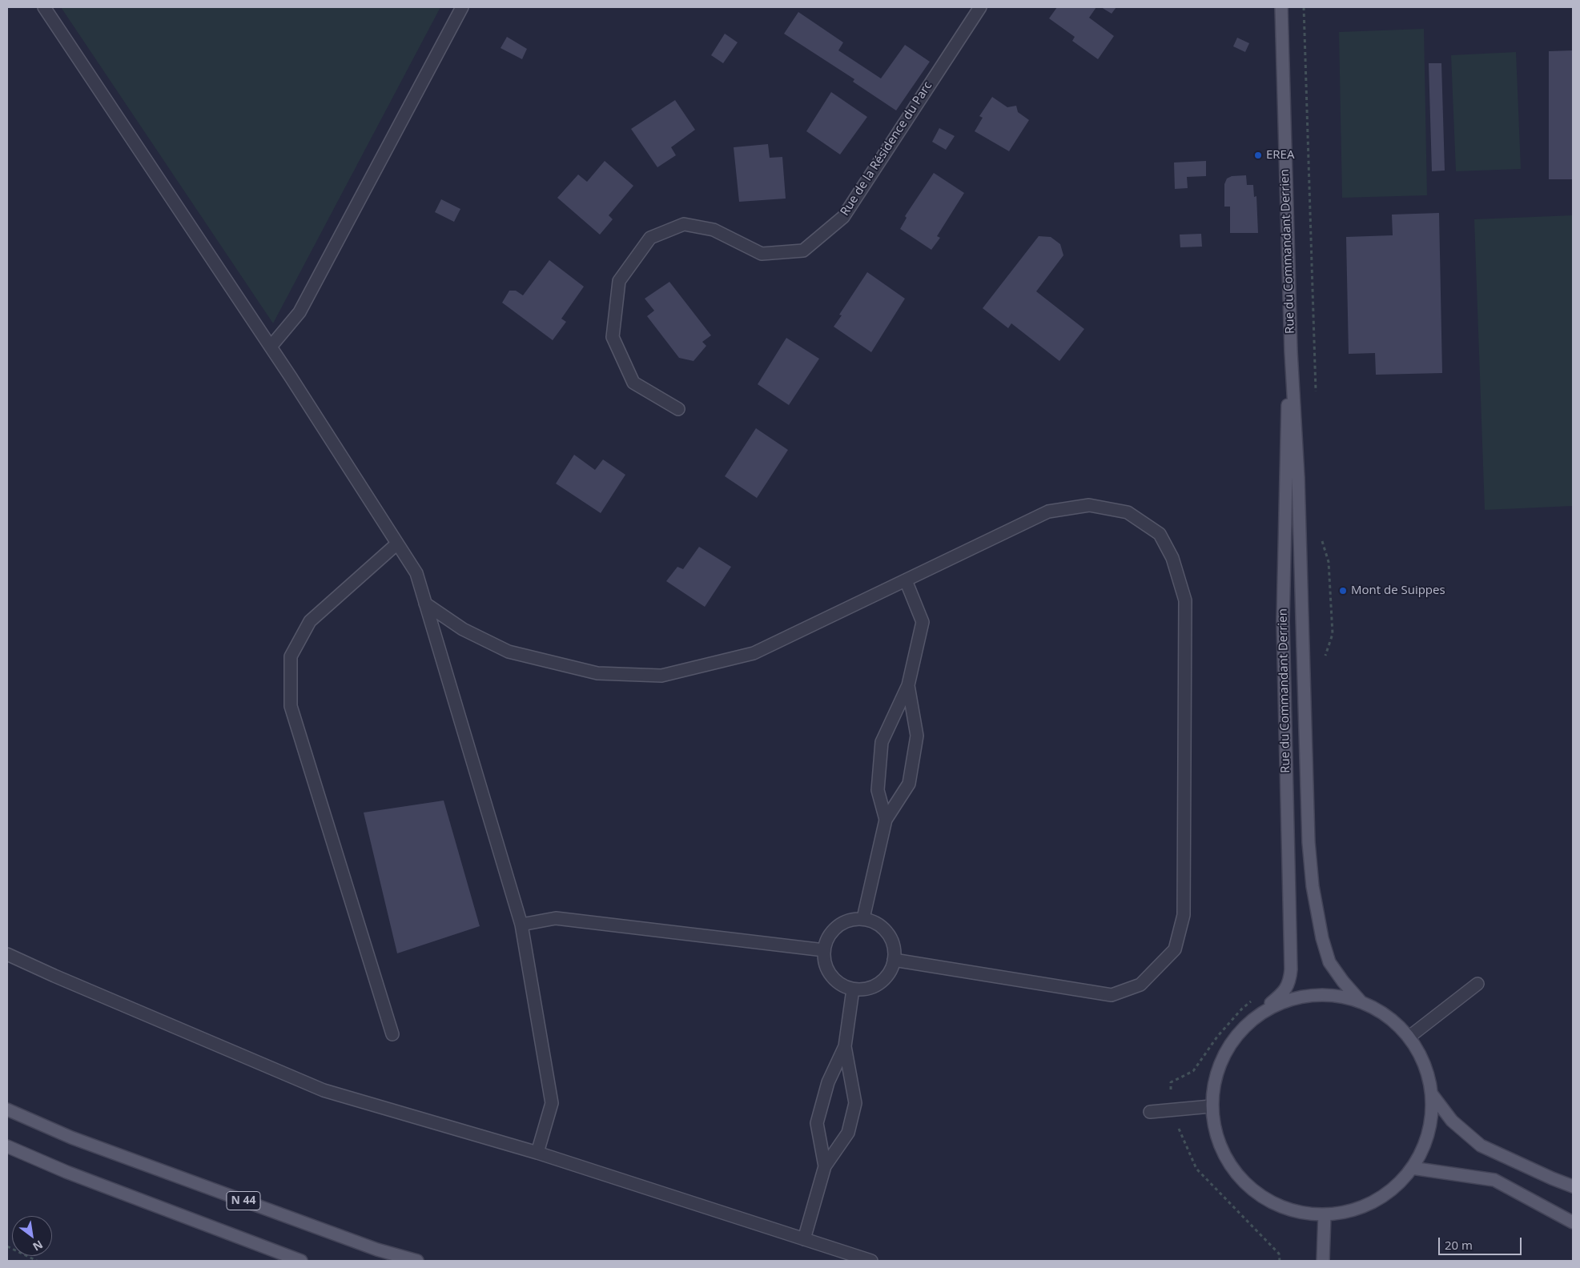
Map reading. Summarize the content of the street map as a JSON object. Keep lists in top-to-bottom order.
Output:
{
  "streets": {
    "main road": ["Rue du Commandant Derrien", "N 44"],
    "street": ["Rue de la Résidence du Parc"]
  },
  "places": ["EREA", "Mont de Suippes"],
  "scale_bar": "20 m",
  "north": "bottom right"
}
